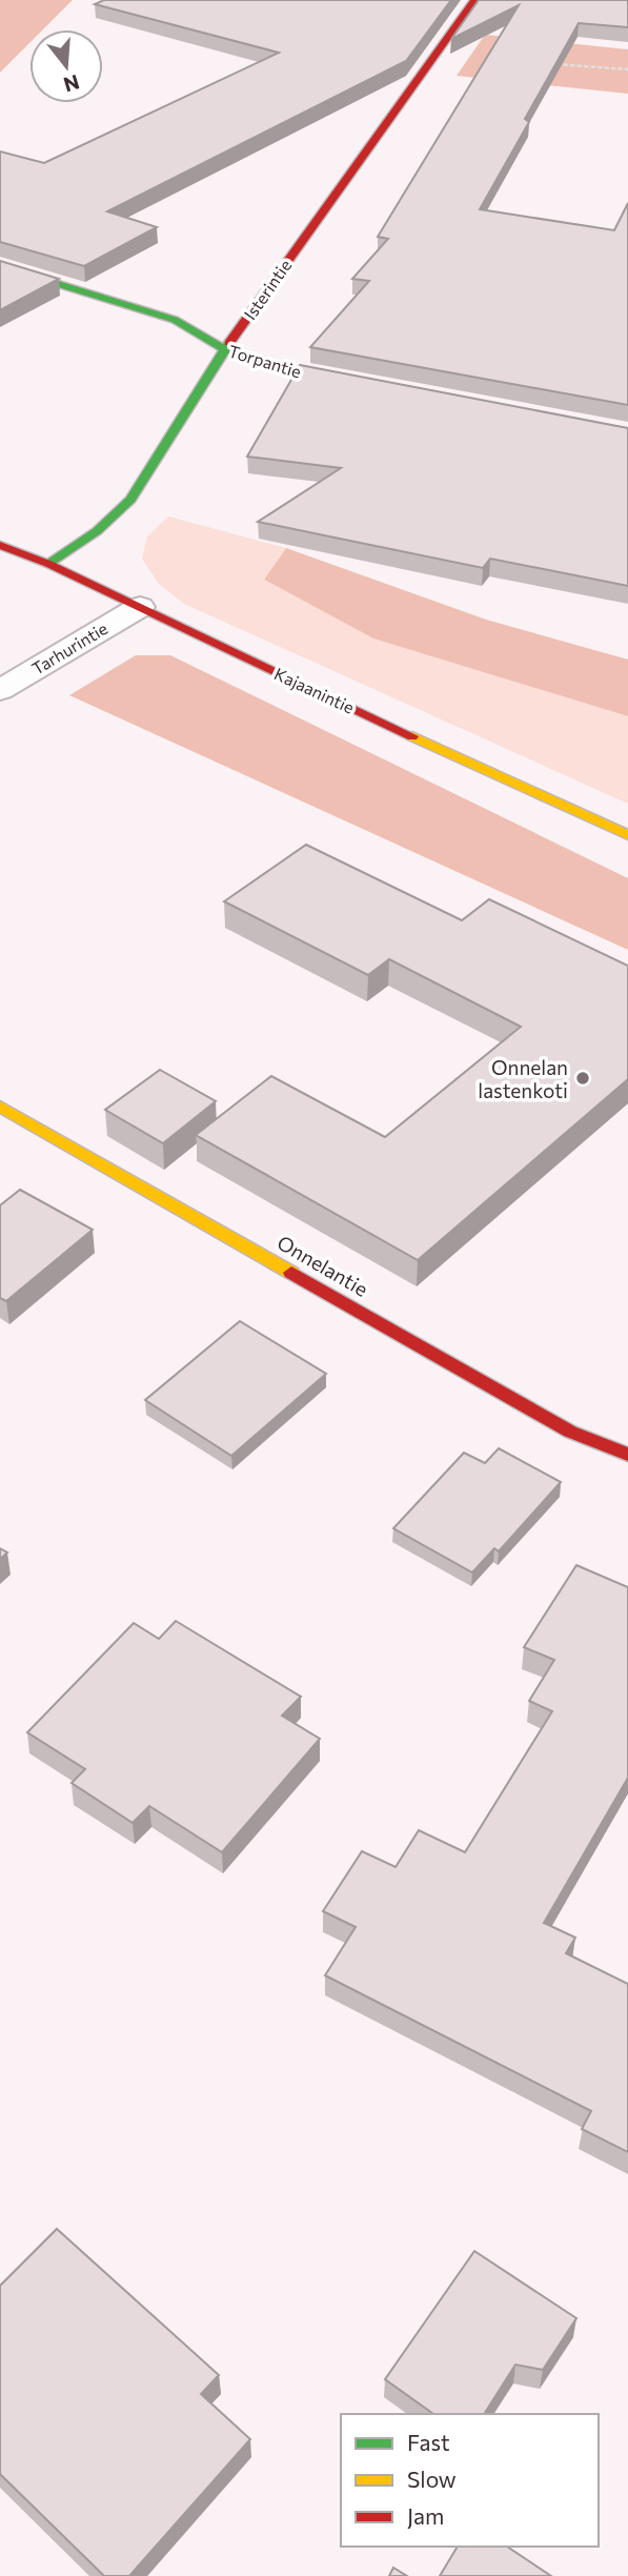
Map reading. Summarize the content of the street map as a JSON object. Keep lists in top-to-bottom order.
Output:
{
  "streets": {
    "street": [
      "Isterintie",
      "Torpantie",
      "Tarhurintie",
      "Kajaanintie",
      "Onnelantie"
    ]
  },
  "crossings": [
    ["Isterintie", "Torpantie"],
    ["Isterintie", "Kajaanintie"],
    ["Tarhurintie", "Kajaanintie"]
  ],
  "places": ["Onnelan lastenkoti"],
  "legend": ["Fast", "Slow", "Jam"],
  "north": "bottom"
}
